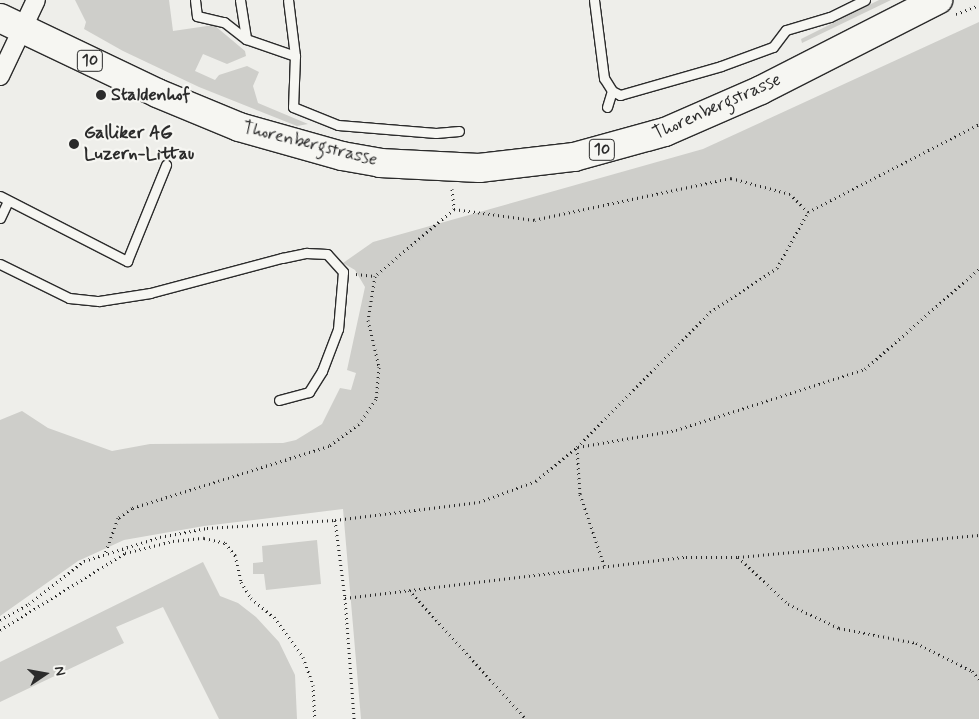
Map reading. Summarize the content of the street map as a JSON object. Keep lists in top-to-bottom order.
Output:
{
  "streets": {
    "main road": ["10", "Thorenbergstrasse"]
  },
  "places": ["Staldenhof", "Galliker AG Luzern-Littau"],
  "north": "right"
}
